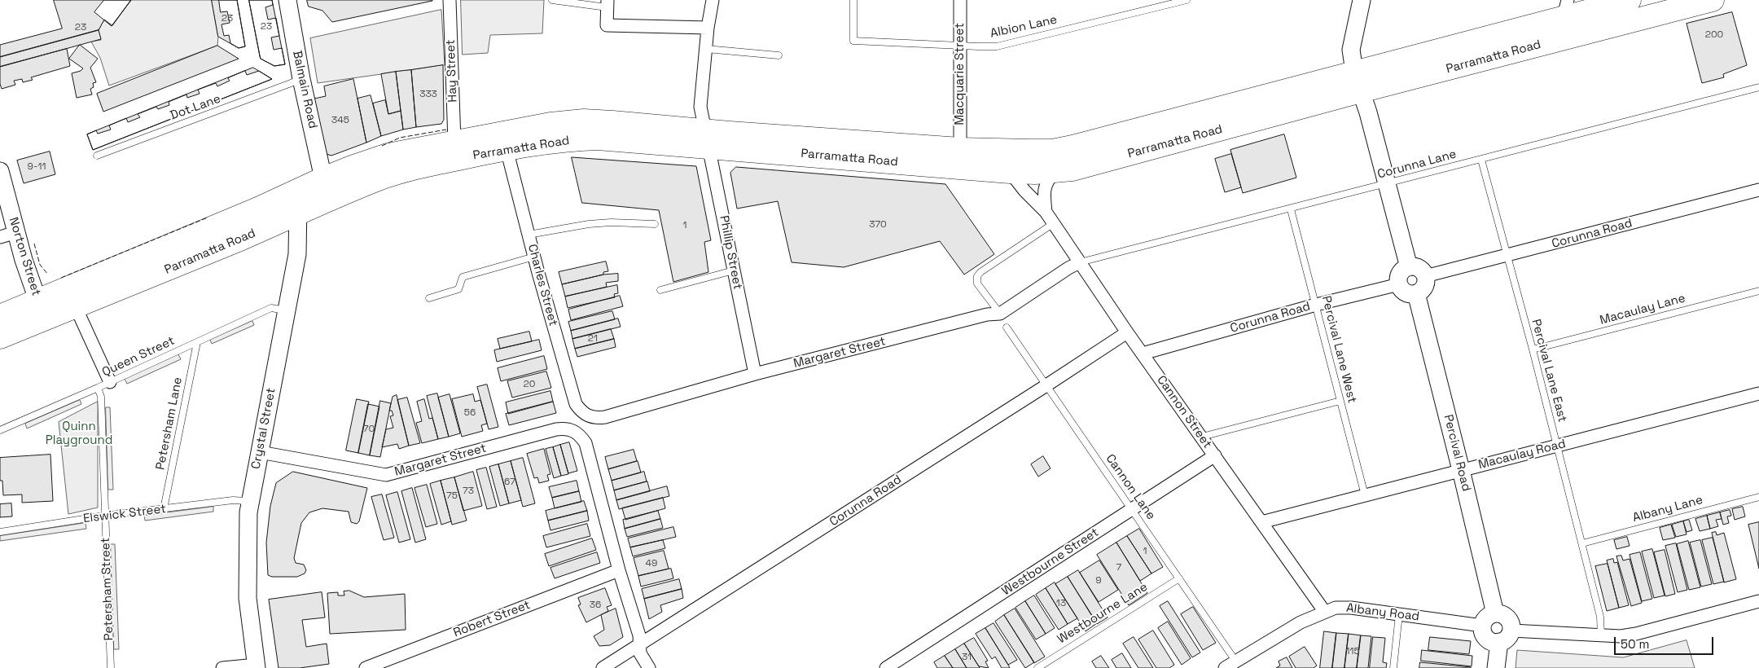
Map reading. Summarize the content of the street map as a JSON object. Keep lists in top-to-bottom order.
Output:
{
  "streets": {
    "highway": ["Parramatta Road"],
    "main road": [
      "Balmain Road",
      "Norton Street",
      "Crystal Street",
      "Percival Road"
    ],
    "street": [
      "Hay Street",
      "Macquarie Street",
      "Corunna Road",
      "Phillip Street",
      "Charles Street",
      "Margaret Street",
      "Cannon Street",
      "Macaulay Road",
      "Westbourne Street",
      "Albany Road",
      "Robert Street"
    ],
    "lane": [
      "Albion Lane",
      "Dot Lane",
      "Corunna Lane",
      "Macaulay Lane",
      "Percival Lane West",
      "Queen Street",
      "Percival Lane East",
      "Petersham Lane",
      "Cannon Lane",
      "Albany Lane",
      "Elswick Street",
      "Petersham Street",
      "Westbourne Lane"
    ]
  },
  "crossings": [
    ["Albion Lane", "Macquarie Street"],
    ["Parramatta Road", "Hay Street"],
    ["Parramatta Road", "Macquarie Street"],
    ["Parramatta Road", "Balmain Road"],
    ["Parramatta Road", "Phillip Street"],
    ["Parramatta Road", "Norton Street"],
    ["Parramatta Road", "Charles Street"],
    ["Parramatta Road", "Cannon Street"],
    ["Parramatta Road", "Crystal Street"],
    ["Balmain Road", "Dot Lane"],
    ["Corunna Lane", "Percival Lane West"],
    ["Corunna Lane", "Margaret Street"],
    ["Corunna Lane", "Percival Lane East"],
    ["Corunna Lane", "Cannon Street"],
    ["Corunna Road", "Percival Lane West"],
    ["Corunna Road", "Percival Lane East"],
    ["Corunna Road", "Cannon Street"],
    ["Corunna Road", "Percival Road"],
    ["Corunna Road", "Cannon Lane"],
    ["Phillip Street", "Margaret Street"],
    ["Charles Street", "Margaret Street"],
    ["Macaulay Lane", "Percival Lane East"],
    ["Percival Lane West", "Macaulay Road"],
    ["Margaret Street", "Cannon Street"],
    ["Margaret Street", "Crystal Street"],
    ["Margaret Street", "Robert Street"],
    ["Queen Street", "Petersham Lane"],
    ["Queen Street", "Crystal Street"],
    ["Queen Street", "Petersham Street"],
    ["Percival Lane East", "Macaulay Road"],
    ["Percival Lane East", "Albany Lane"],
    ["Cannon Street", "Macaulay Road"],
    ["Cannon Street", "Westbourne Street"],
    ["Cannon Street", "Albany Road"],
    ["Petersham Lane", "Elswick Street"],
    ["Crystal Street", "Elswick Street"],
    ["Percival Road", "Macaulay Road"],
    ["Percival Road", "Albany Road"],
    ["Cannon Lane", "Westbourne Street"],
    ["Cannon Lane", "Albany Road"],
    ["Cannon Lane", "Westbourne Lane"],
    ["Elswick Street", "Petersham Street"]
  ],
  "parks": ["Quinn Playground"],
  "house_numbers": [
    "23",
    "23",
    "23",
    "200",
    "333",
    "345",
    "9-11",
    "370",
    "1",
    "21",
    "20",
    "56",
    "70",
    "67",
    "73",
    "75",
    "1",
    "49",
    "7",
    "9",
    "13",
    "36",
    "115",
    "31"
  ],
  "scale_bar": "50 m"
}
